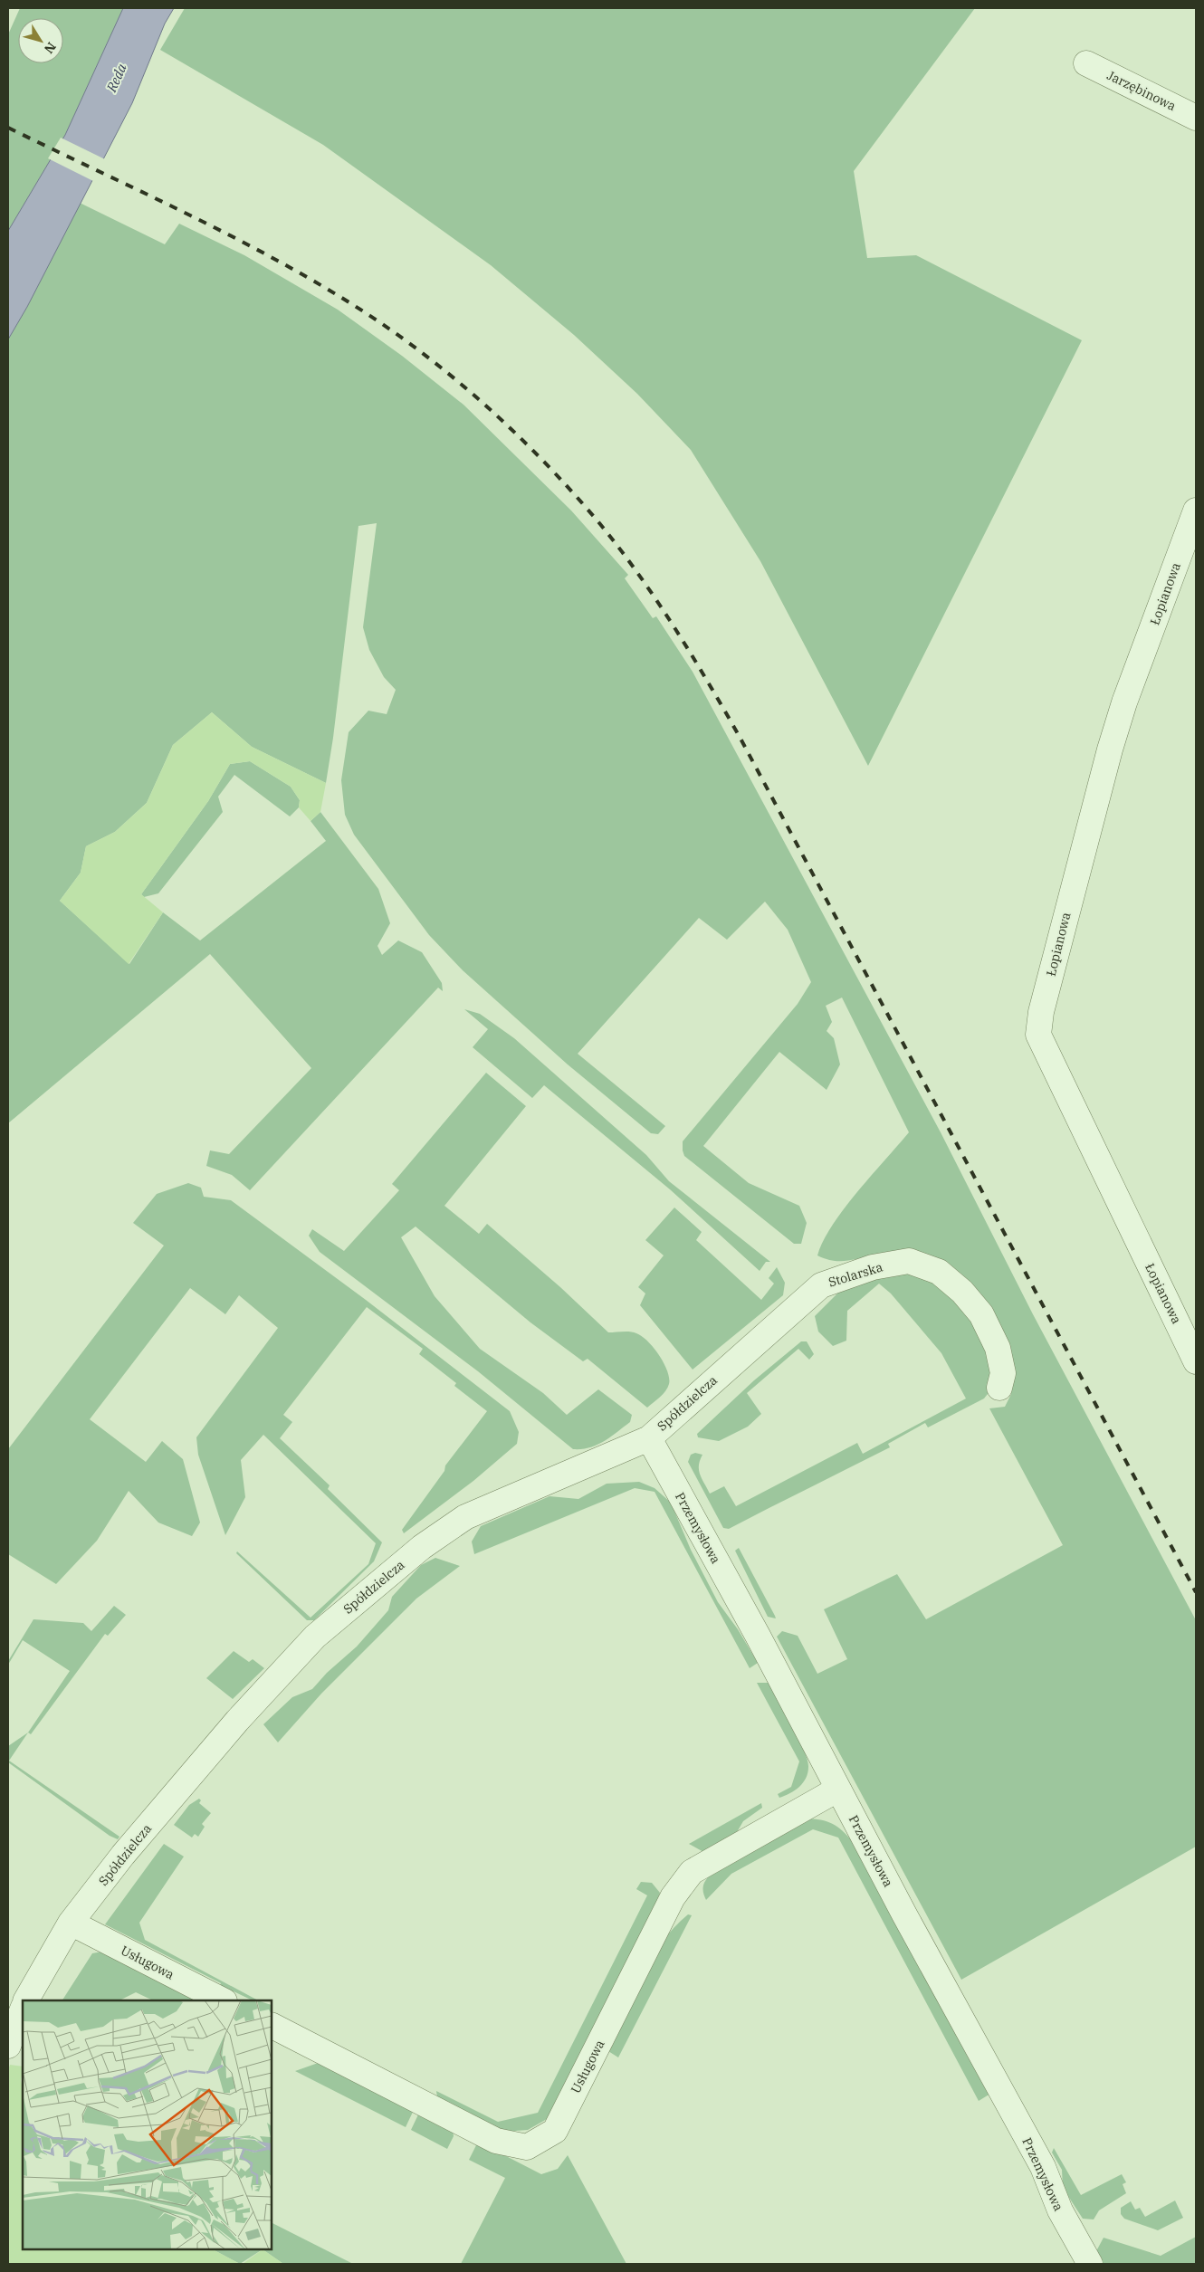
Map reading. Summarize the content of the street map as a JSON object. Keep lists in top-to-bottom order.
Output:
{
  "streets": {
    "street": [
      "Jarzębinowa",
      "Łopianowa",
      "Stolarska",
      "Spółdzielcza",
      "Przemysłowa",
      "Usługowa"
    ]
  },
  "crossings": [
    ["Stolarska", "Spółdzielcza"],
    ["Spółdzielcza", "Przemysłowa"],
    ["Spółdzielcza", "Usługowa"],
    ["Przemysłowa", "Usługowa"]
  ],
  "water": ["Reda"],
  "north": "bottom right"
}
